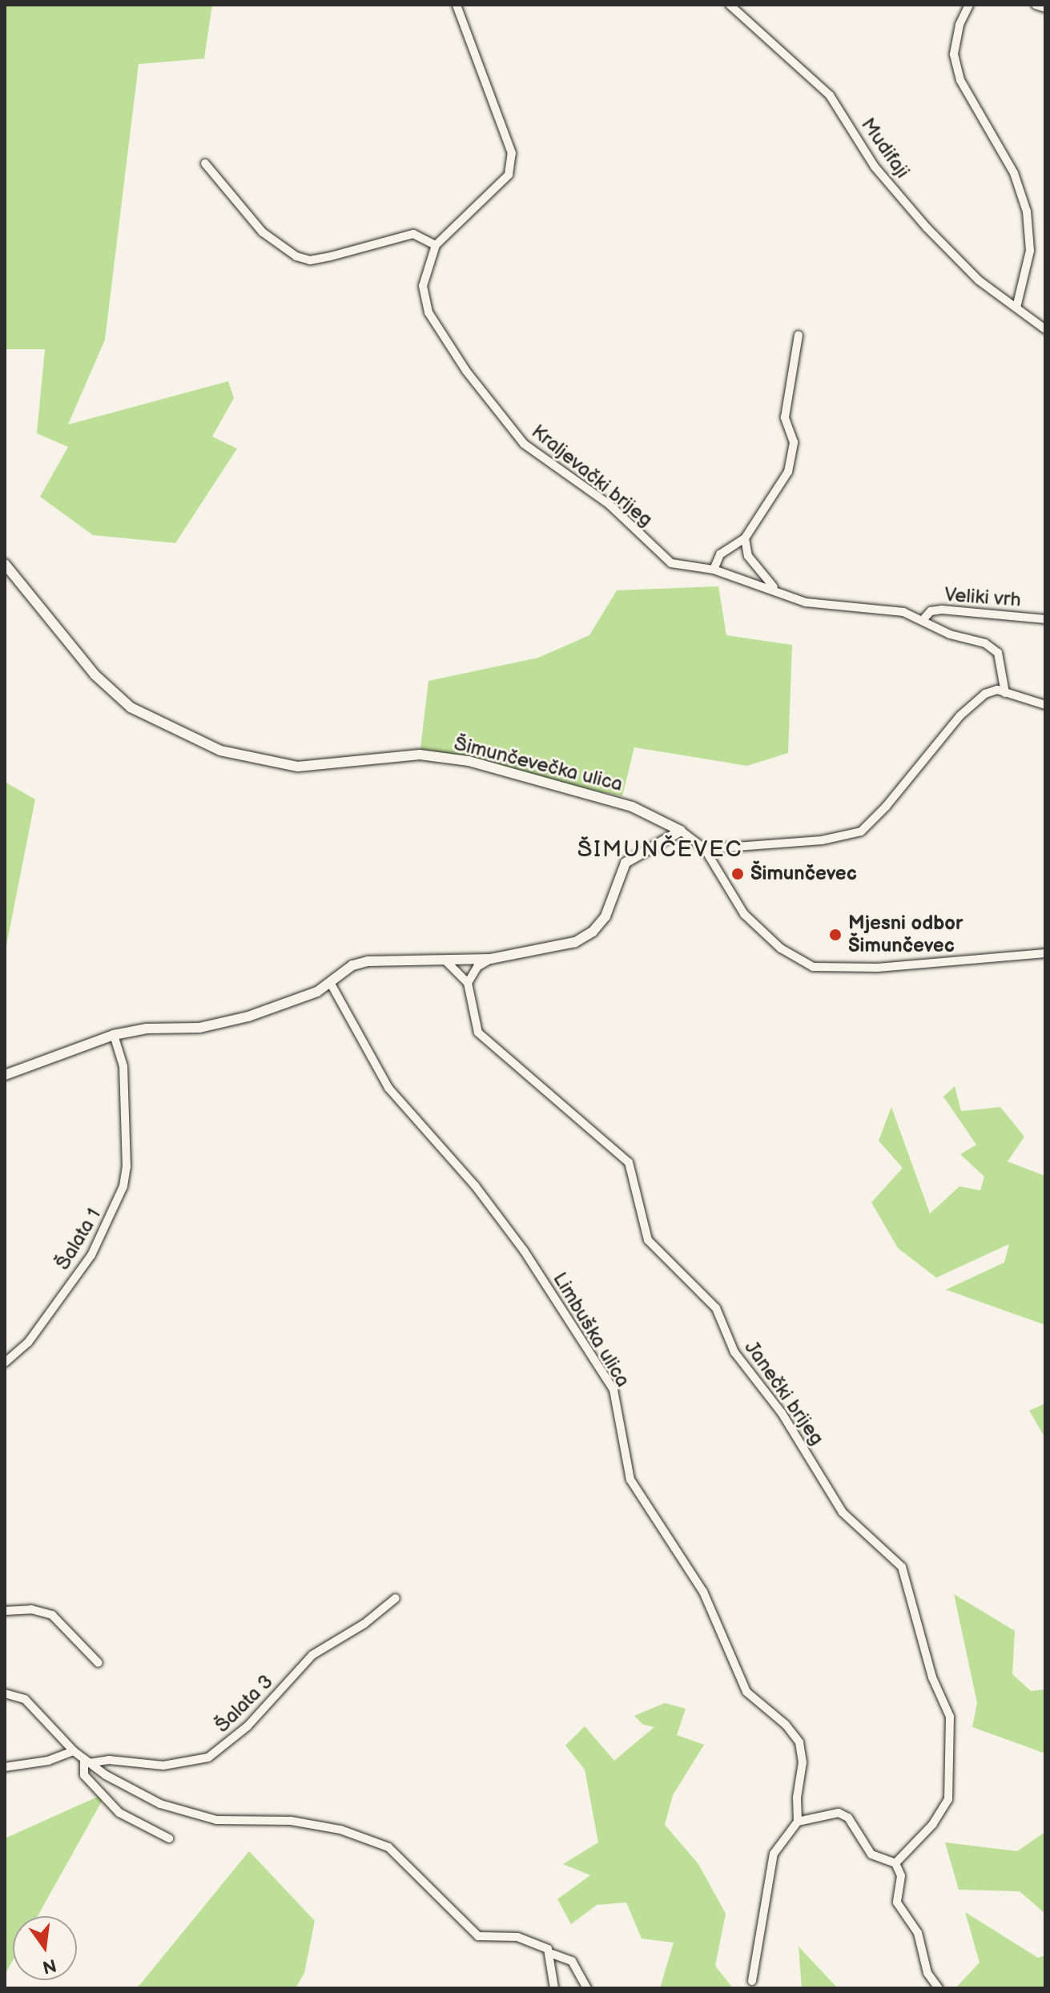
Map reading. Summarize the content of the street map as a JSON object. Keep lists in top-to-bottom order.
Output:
{
  "streets": {
    "street": [
      "Mudifaji",
      "Kraljevački brijeg",
      "Veliki vrh",
      "Šimunčevečka ulica",
      "Šalata 1",
      "Limbuška ulica",
      "Janečki brijeg",
      "Šalata 3"
    ]
  },
  "crossings": [
    ["Kraljevački brijeg", "Veliki vrh"]
  ],
  "districts": ["ŠIMUNČEVEC"],
  "places": ["Šimunčevec", "Mjesni odbor Šimunčevec"],
  "north": "bottom"
}
